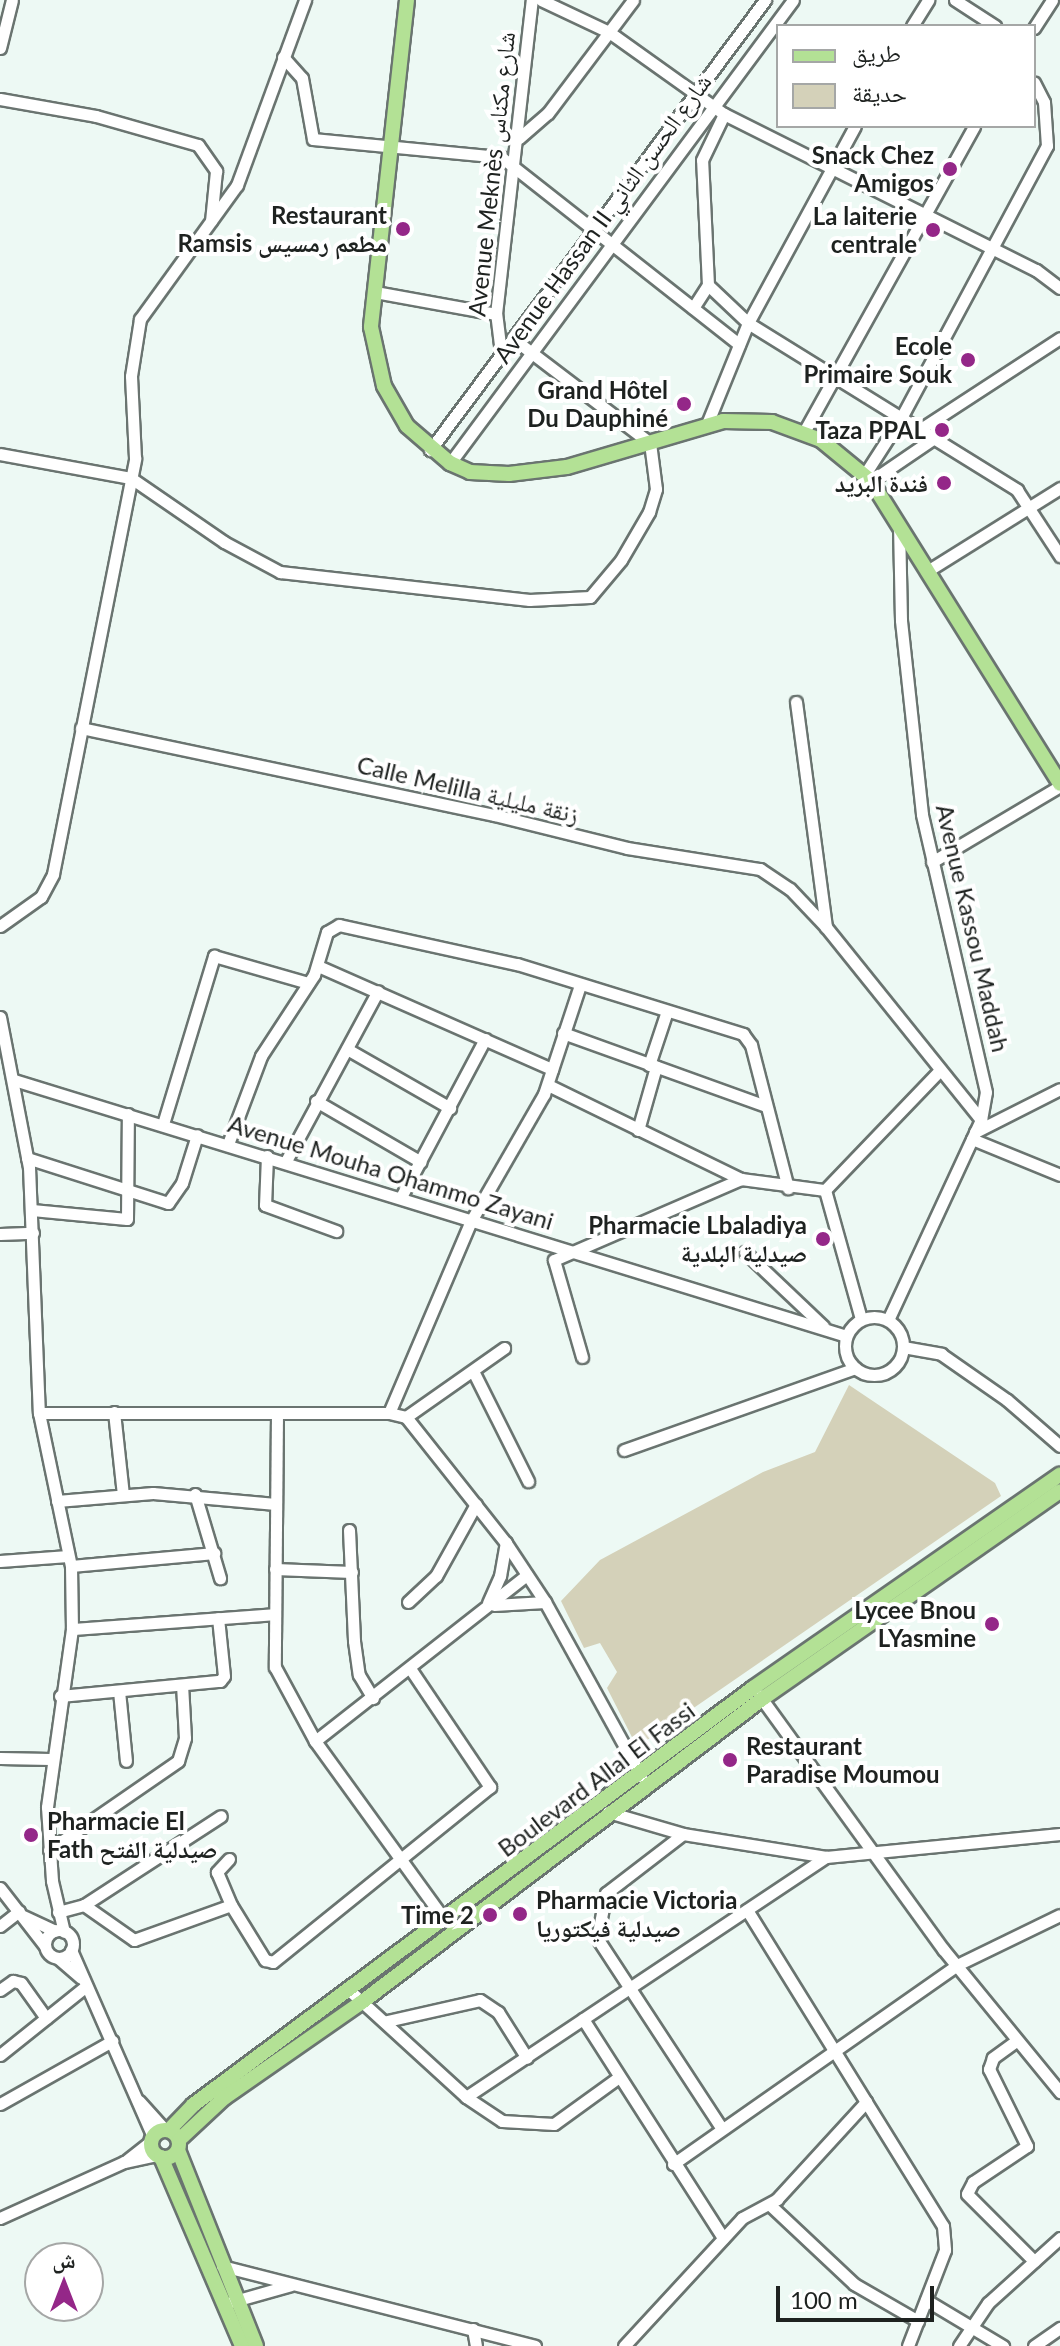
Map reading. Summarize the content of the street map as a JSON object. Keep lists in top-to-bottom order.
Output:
{
  "streets": {
    "main road": ["Boulevard Allal El Fassi"],
    "street": [
      "Avenue Meknès شارع مكناس",
      "Avenue Hassan II شارع الحسن الثاني",
      "Calle Melilla زنقة مليلية",
      "Avenue Kassou Maddah",
      "Avenue Mouha Ohammo Zayani"
    ]
  },
  "crossings": [
    ["Avenue Meknès شارع مكناس", "Avenue Hassan II شارع الحسن الثاني"],
    ["Calle Melilla زنقة مليلية", "Avenue Kassou Maddah"],
    ["Avenue Kassou Maddah", "Avenue Mouha Ohammo Zayani"]
  ],
  "places": [
    "Snack Chez Amigos",
    "Restaurant Ramsis مطعم رمسيس",
    "La laiterie centrale",
    "Ecole Primaire Souk",
    "Grand Hôtel Du Dauphiné",
    "Taza PPAL",
    "فندة البريد",
    "Pharmacie Lbaladiya صيدلية البلدية",
    "Lycee Bnou LYasmine",
    "Restaurant Paradise Moumou",
    "Pharmacie El Fath صيدلية الفتح",
    "Pharmacie Victoria صيدلية فيكتوريا",
    "Time 2"
  ],
  "legend": ["طريق", "حديقة"],
  "scale_bar": "100 m",
  "north": "top"
}
